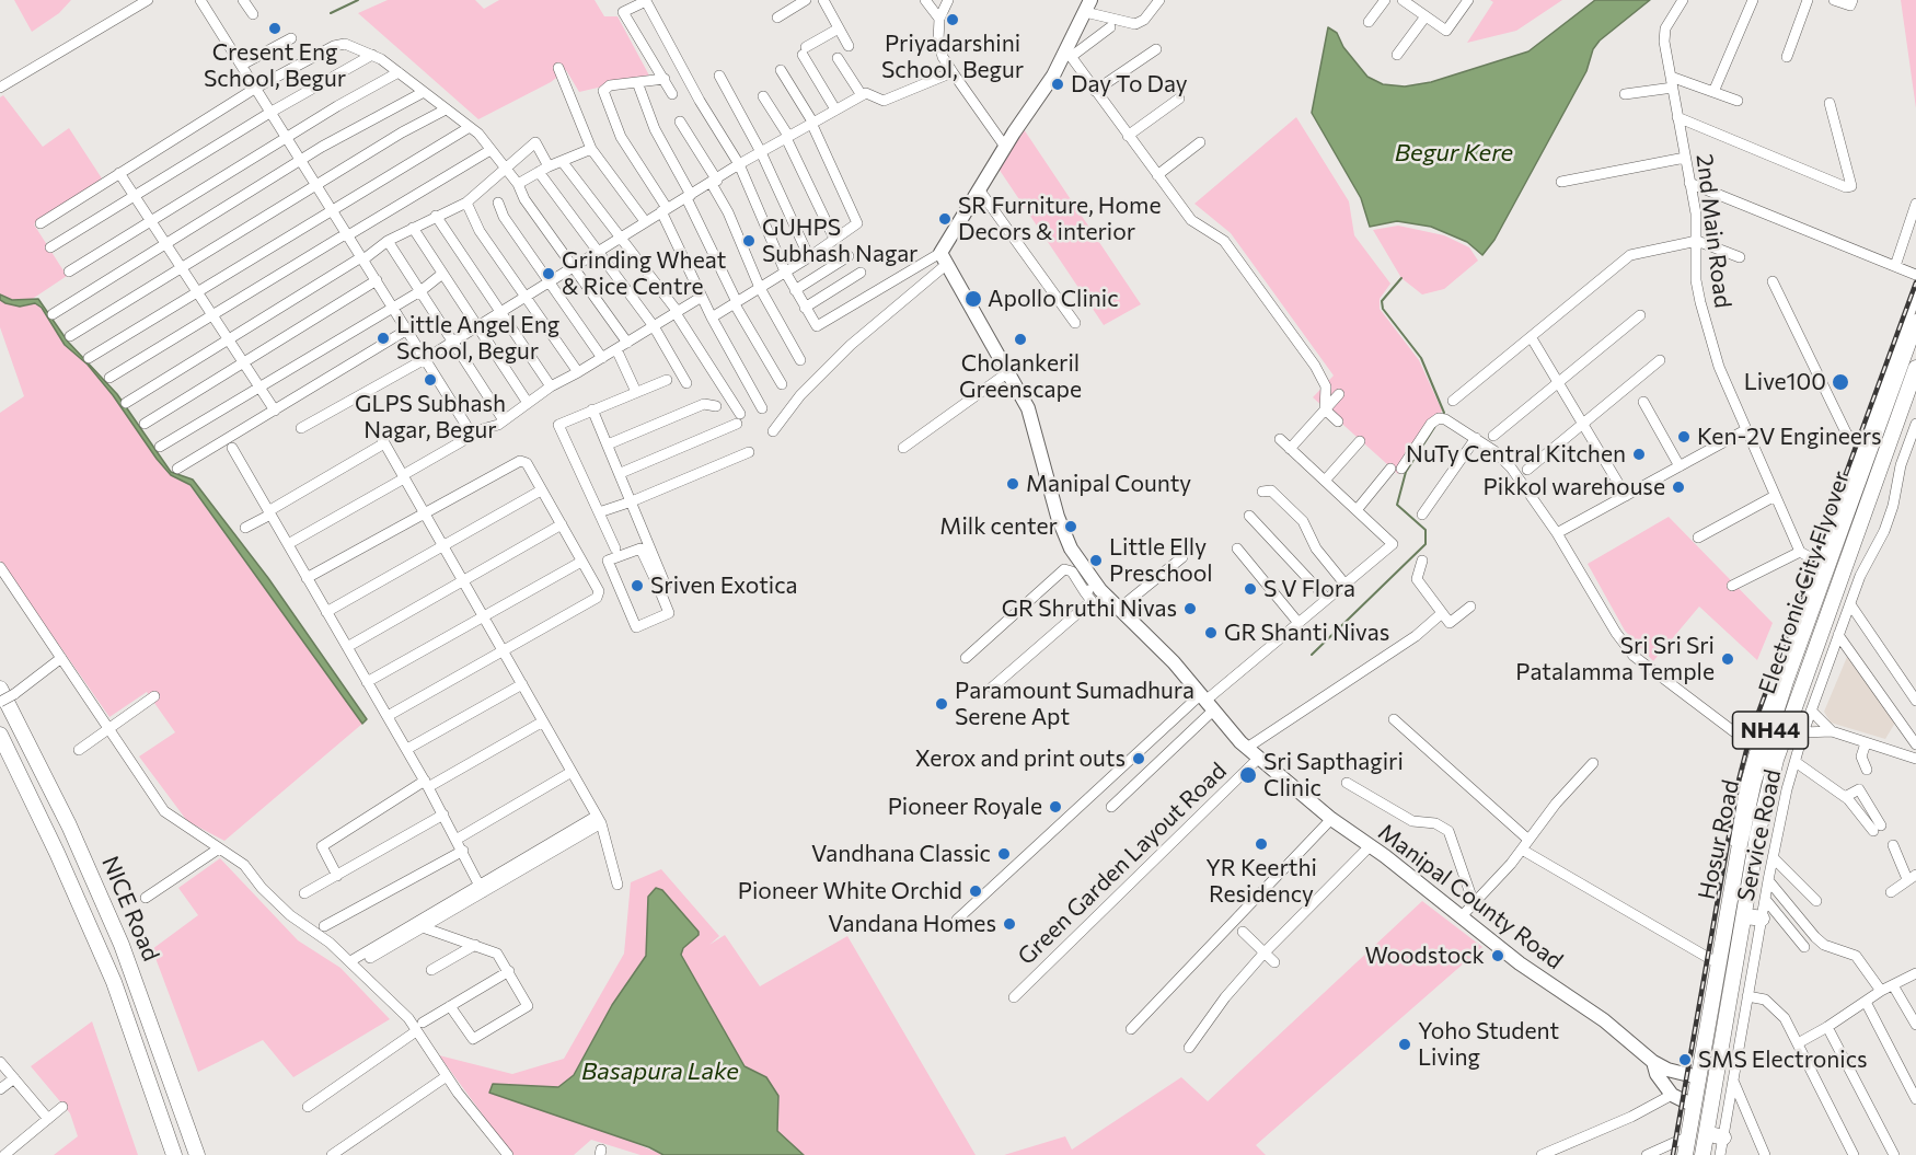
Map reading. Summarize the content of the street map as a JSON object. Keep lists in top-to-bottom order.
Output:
{
  "streets": {
    "highway": [
      "Electronic City Flyover",
      "NH44",
      "Hosur Road",
      "NICE Road"
    ],
    "main road": ["Manipal County Road"],
    "street": ["2nd Main Road", "Service Road", "Green Garden Layout Road"]
  },
  "crossings": [
    ["Electronic City Flyover", "Hosur Road"],
    ["Service Road", "Hosur Road"],
    ["Hosur Road", "Manipal County Road"],
    ["Green Garden Layout Road", "Manipal County Road"]
  ],
  "water": ["Begur Kere", "Basapura Lake"],
  "places": [
    "Priyadarshini School, Begur",
    "Cresent Eng School, Begur",
    "Day To Day",
    "SR Furniture, Home Decors & interior",
    "GUHPS Subhash Nagar",
    "Grinding Wheat & Rice Centre",
    "Apollo Clinic",
    "Little Angel Eng School, Begur",
    "Cholankeril Greenscape",
    "GLPS Subhash Nagar, Begur",
    "Live100",
    "Ken-2V Engineers",
    "NuTy Central Kitchen",
    "Manipal County",
    "Pikkol warehouse",
    "Milk center",
    "Little Elly Preschool",
    "Sriven Exotica",
    "S V Flora",
    "GR Shruthi Nivas",
    "GR Shanti Nivas",
    "Sri Sri Sri Patalamma Temple",
    "Paramount Sumadhura Serene Apt",
    "Xerox and print outs",
    "Sri Sapthagiri Clinic",
    "Pioneer Royale",
    "YR Keerthi Residency",
    "Vandhana Classic",
    "Pioneer White Orchid",
    "Vandana Homes",
    "Woodstock",
    "Yoho Student Living",
    "SMS Electronics"
  ]
}
